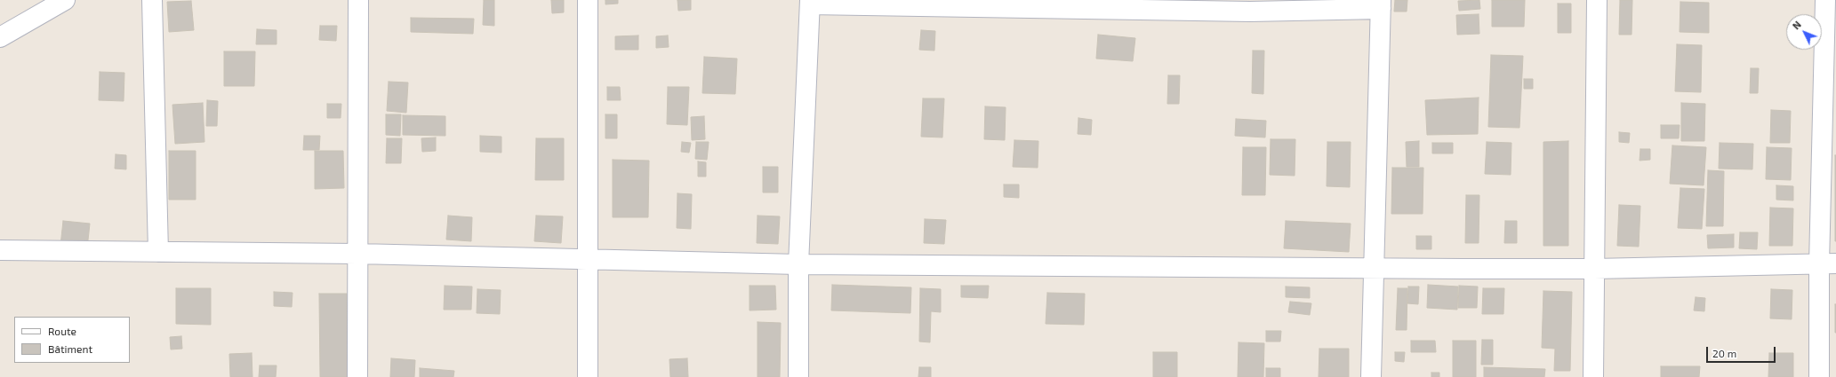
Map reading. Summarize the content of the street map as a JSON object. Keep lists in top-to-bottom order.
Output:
{
  "legend": ["Route", "Bâtiment"],
  "scale_bar": "20 m",
  "north": "top left"
}
